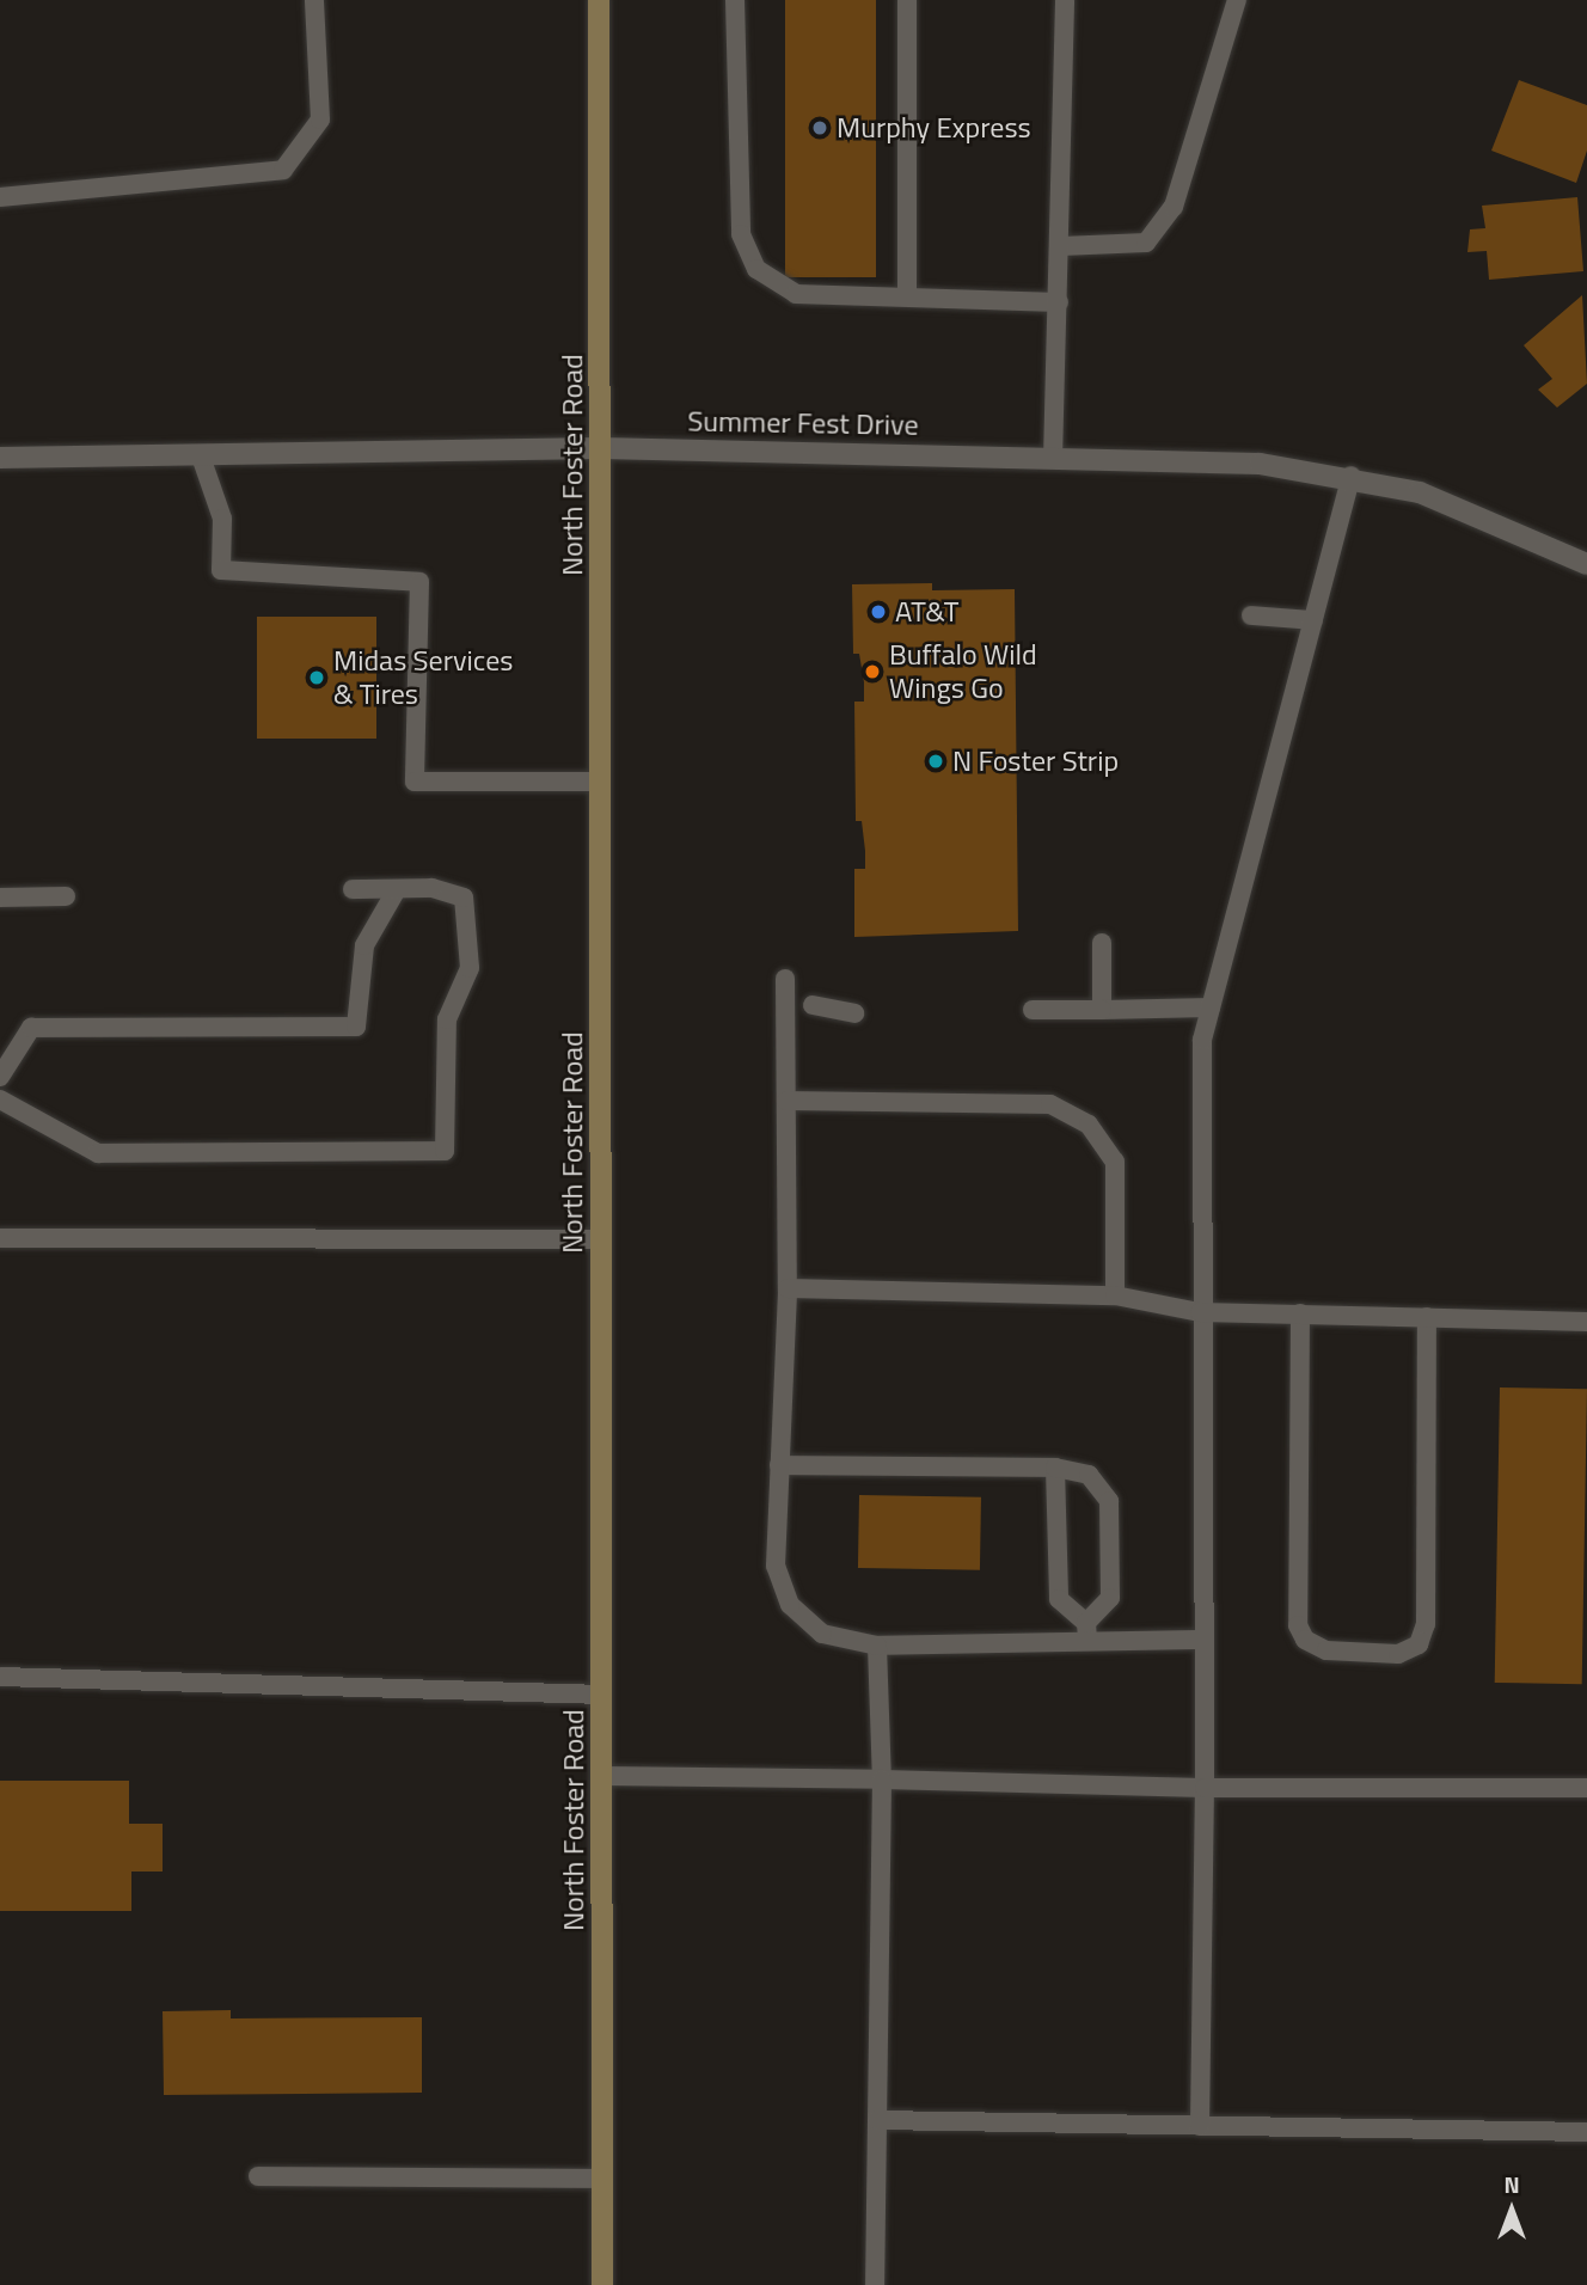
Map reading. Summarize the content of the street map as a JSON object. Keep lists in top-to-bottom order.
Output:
{
  "streets": {
    "main road": ["North Foster Road"],
    "street": ["Summer Fest Drive"]
  },
  "crossings": [
    ["Summer Fest Drive", "North Foster Road"]
  ],
  "places": [
    "Murphy Express",
    "AT&T",
    "Buffalo Wild Wings Go",
    "Midas Services & Tires",
    "N Foster Strip"
  ],
  "north": "top"
}
